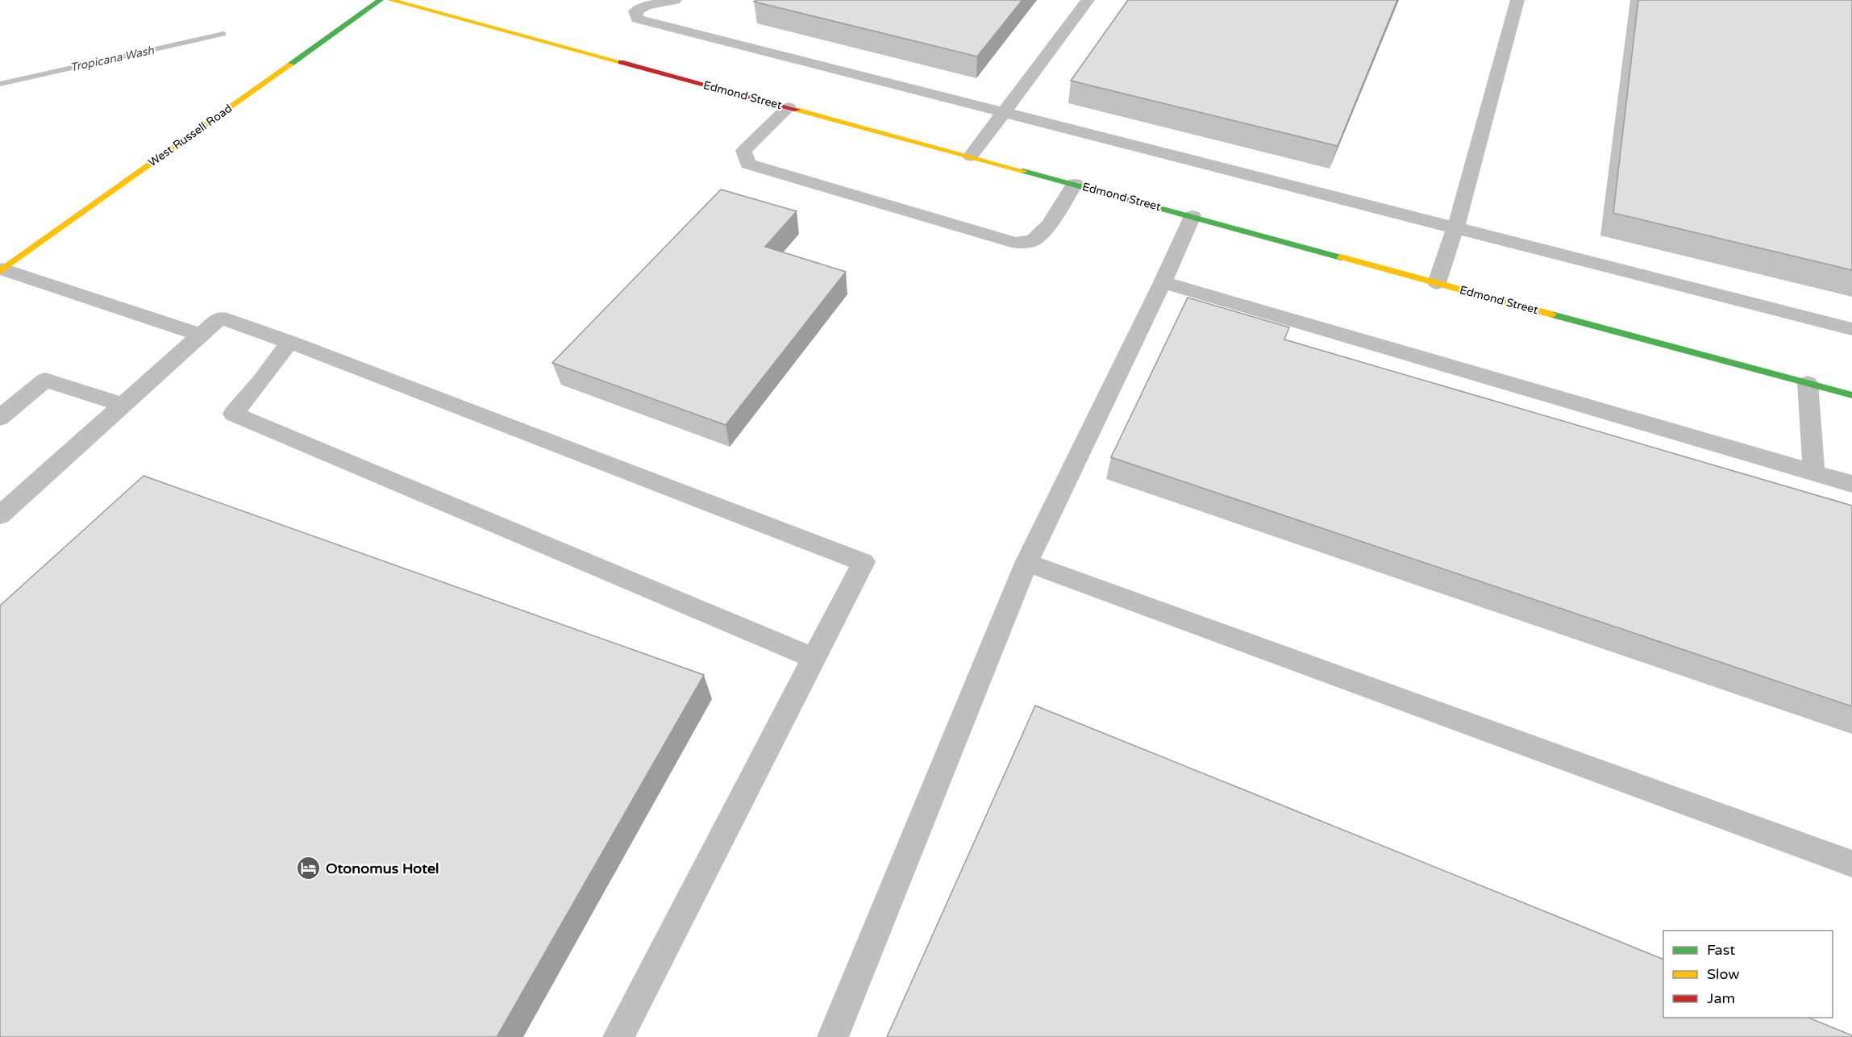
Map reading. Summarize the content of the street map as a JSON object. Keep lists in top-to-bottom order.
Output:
{
  "streets": {
    "street": ["Edmond Street", "West Russell Road"]
  },
  "water": ["Tropicana Wash"],
  "places": {
    "hotel": ["Otonomus Hotel"]
  },
  "legend": ["Fast", "Slow", "Jam"]
}
